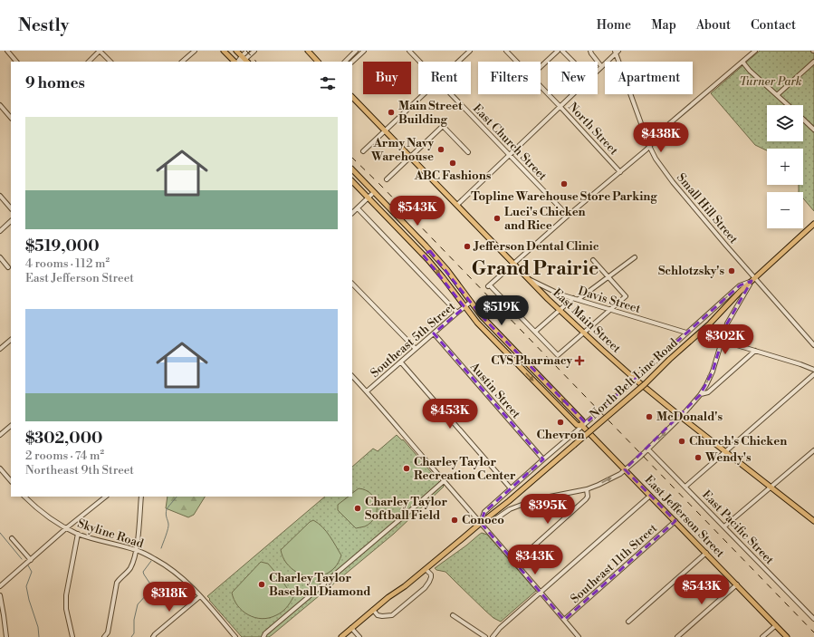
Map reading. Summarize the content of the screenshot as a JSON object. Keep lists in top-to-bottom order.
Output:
{
  "streets": {
    "main road": ["East Main Street", "North Belt Line Road", "East Jefferson Street"],
    "street": [
      "North Street",
      "East Church Street",
      "Small Hill Street",
      "Davis Street",
      "Southeast 5th Street",
      "Austin Street",
      "East Pacific Street",
      "Skyline Road",
      "Southeast 11th Street"
    ]
  },
  "crossings": [
    ["Small Hill Street", "North Belt Line Road"],
    ["Davis Street", "East Main Street"],
    ["Davis Street", "North Belt Line Road"],
    ["East Main Street", "North Belt Line Road"],
    ["Southeast 5th Street", "Austin Street"],
    ["Southeast 5th Street", "East Jefferson Street"],
    ["North Belt Line Road", "Austin Street"],
    ["North Belt Line Road", "East Jefferson Street"],
    ["East Jefferson Street", "Southeast 11th Street"]
  ],
  "districts": ["Grand Prairie"],
  "parks": ["Turner Park"],
  "places": {
    "other": [
      "Main Street Building",
      "Army Navy Warehouse",
      "ABC Fashions",
      "Topline Warehouse Store Parking",
      "Luci's Chicken and Rice",
      "Jefferson Dental Clinic",
      "Schlotzsky's",
      "McDonald's",
      "Chevron",
      "Church's Chicken",
      "Wendy's",
      "Charley Taylor Recreation Center",
      "Charley Taylor Softball Field",
      "Conoco",
      "Charley Taylor Baseball Diamond"
    ],
    "health": ["CVS Pharmacy"]
  },
  "page": {
    "header": "Nestly",
    "nav": [
      "Home",
      "Map",
      "About",
      "Contact"
    ],
    "chip": [
      "Buy",
      "Rent",
      "Filters",
      "New",
      "Apartment"
    ],
    "heading": "9 homes",
    "map_buttons": ["+", "−"],
    "list": [
      {
        "name": "$519,000",
        "note": "4 rooms · 112 m² · East Jefferson Street"
      },
      {
        "name": "$302,000",
        "note": "2 rooms · 74 m² · Northeast 9th Street"
      }
    ],
    "price": [
      "$438K",
      "$543K",
      "$519K",
      "$302K",
      "$453K",
      "$395K",
      "$343K",
      "$543K",
      "$318K"
    ]
  }
}
